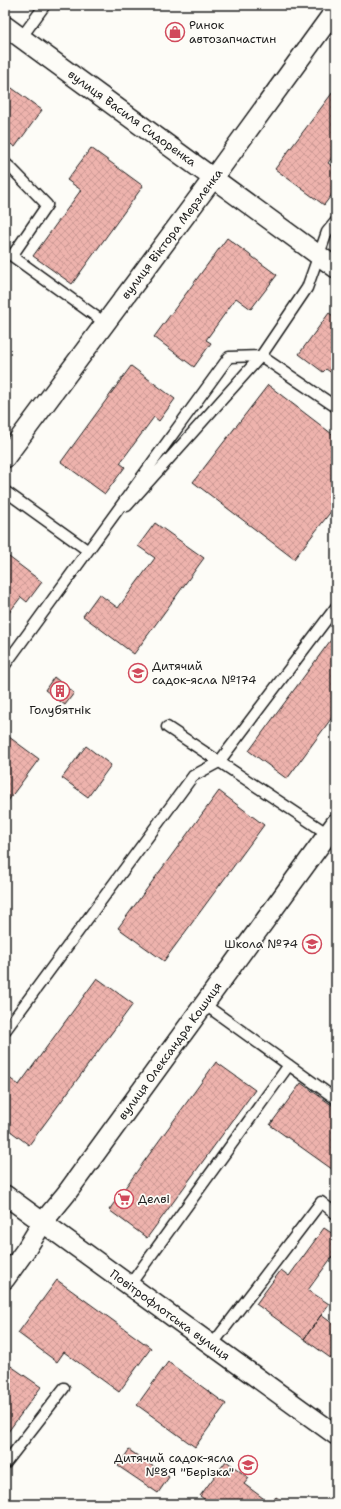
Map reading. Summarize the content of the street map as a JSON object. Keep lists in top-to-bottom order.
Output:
{
  "streets": {
    "street": [
      "вулиця Василя Сидоренка",
      "вулиця Віктора Мерзленка",
      "вулиця Олександра Кошиця",
      "Повітрофлотська вулиця"
    ]
  },
  "crossings": [
    ["вулиця Василя Сидоренка", "вулиця Віктора Мерзленка"],
    ["вулиця Олександра Кошиця", "Повітрофлотська вулиця"]
  ],
  "places": {
    "shop": ["Ринок автозапчастин"],
    "school or university": ["Дитячий садок-ясла №174", "Школа №74", "Дитячий садок-ясла №89 \"Берізка\""],
    "building": ["Голубятнік"],
    "supermarket": ["Делві"]
  }
}
